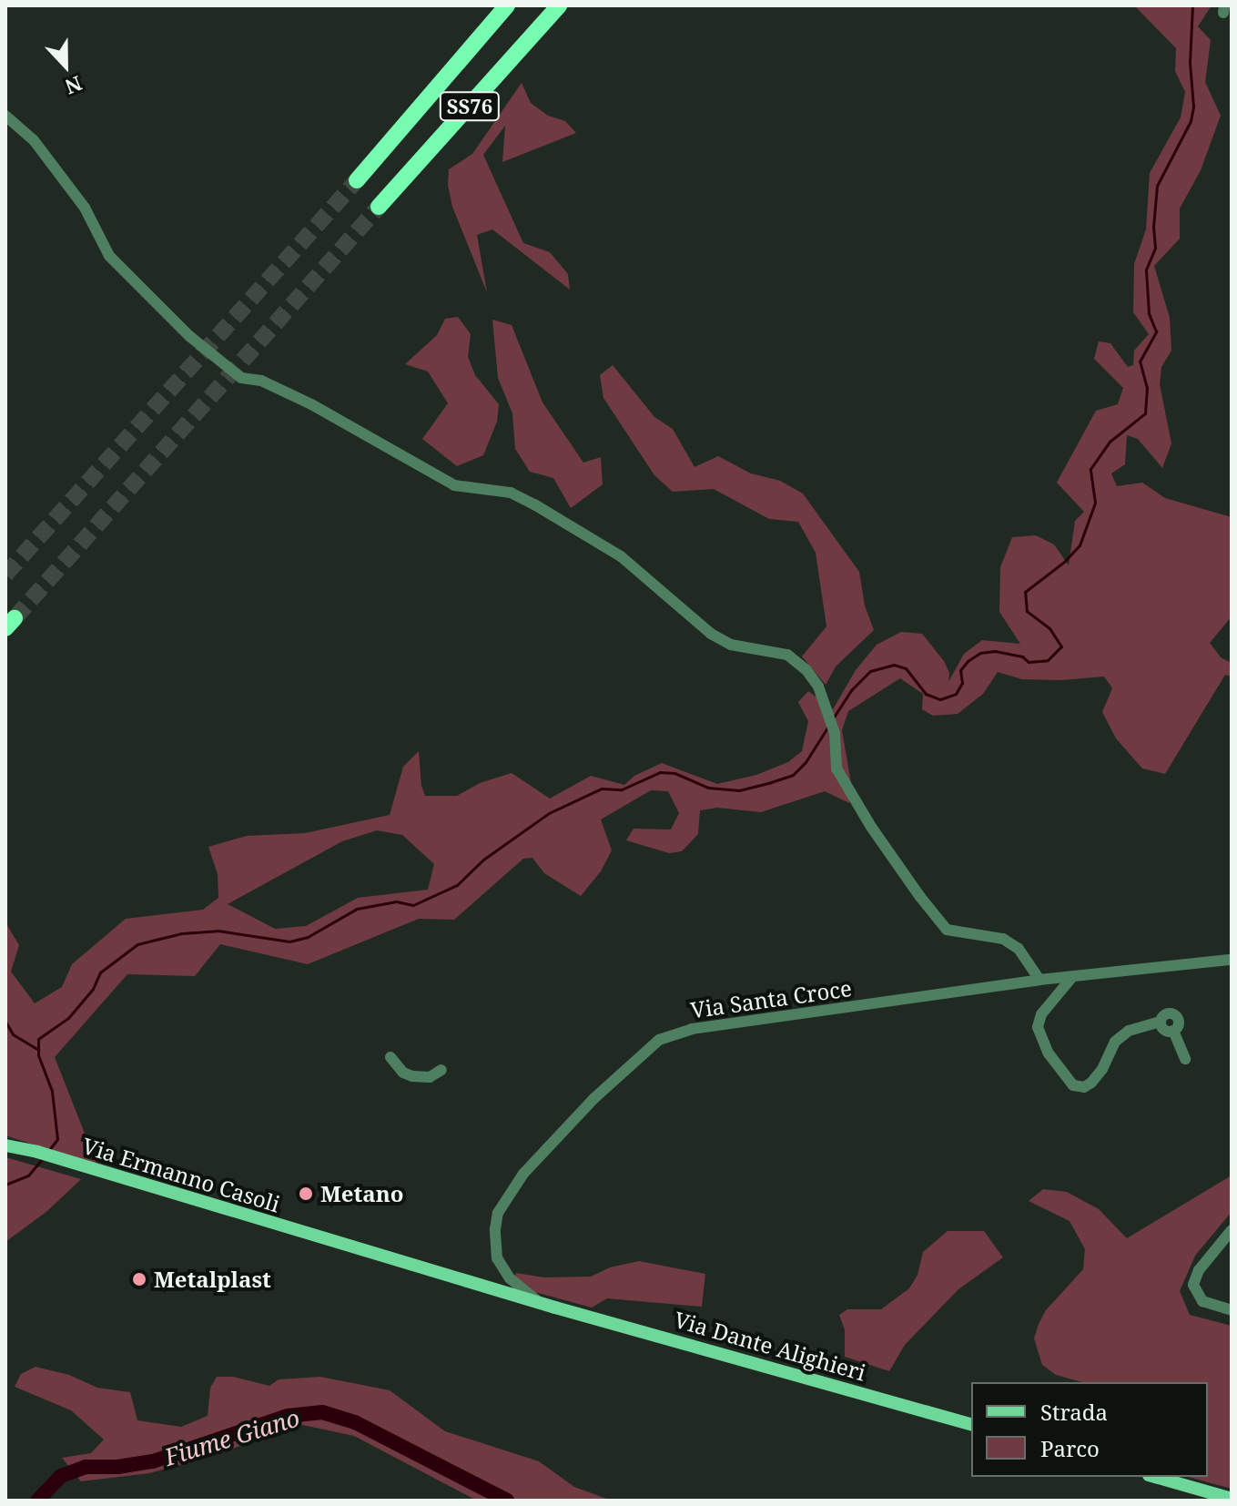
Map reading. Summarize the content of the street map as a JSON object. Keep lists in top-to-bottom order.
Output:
{
  "streets": {
    "highway": ["SS76"],
    "main road": ["Via Ermanno Casoli", "Via Dante Alighieri"],
    "street": ["Via Santa Croce"]
  },
  "crossings": [
    ["Via Santa Croce", "Via Ermanno Casoli"],
    ["Via Ermanno Casoli", "Via Dante Alighieri"]
  ],
  "water": ["Fiume Giano"],
  "places": ["Metano", "Metalplast"],
  "legend": ["Strada", "Parco"],
  "north": "bottom"
}
